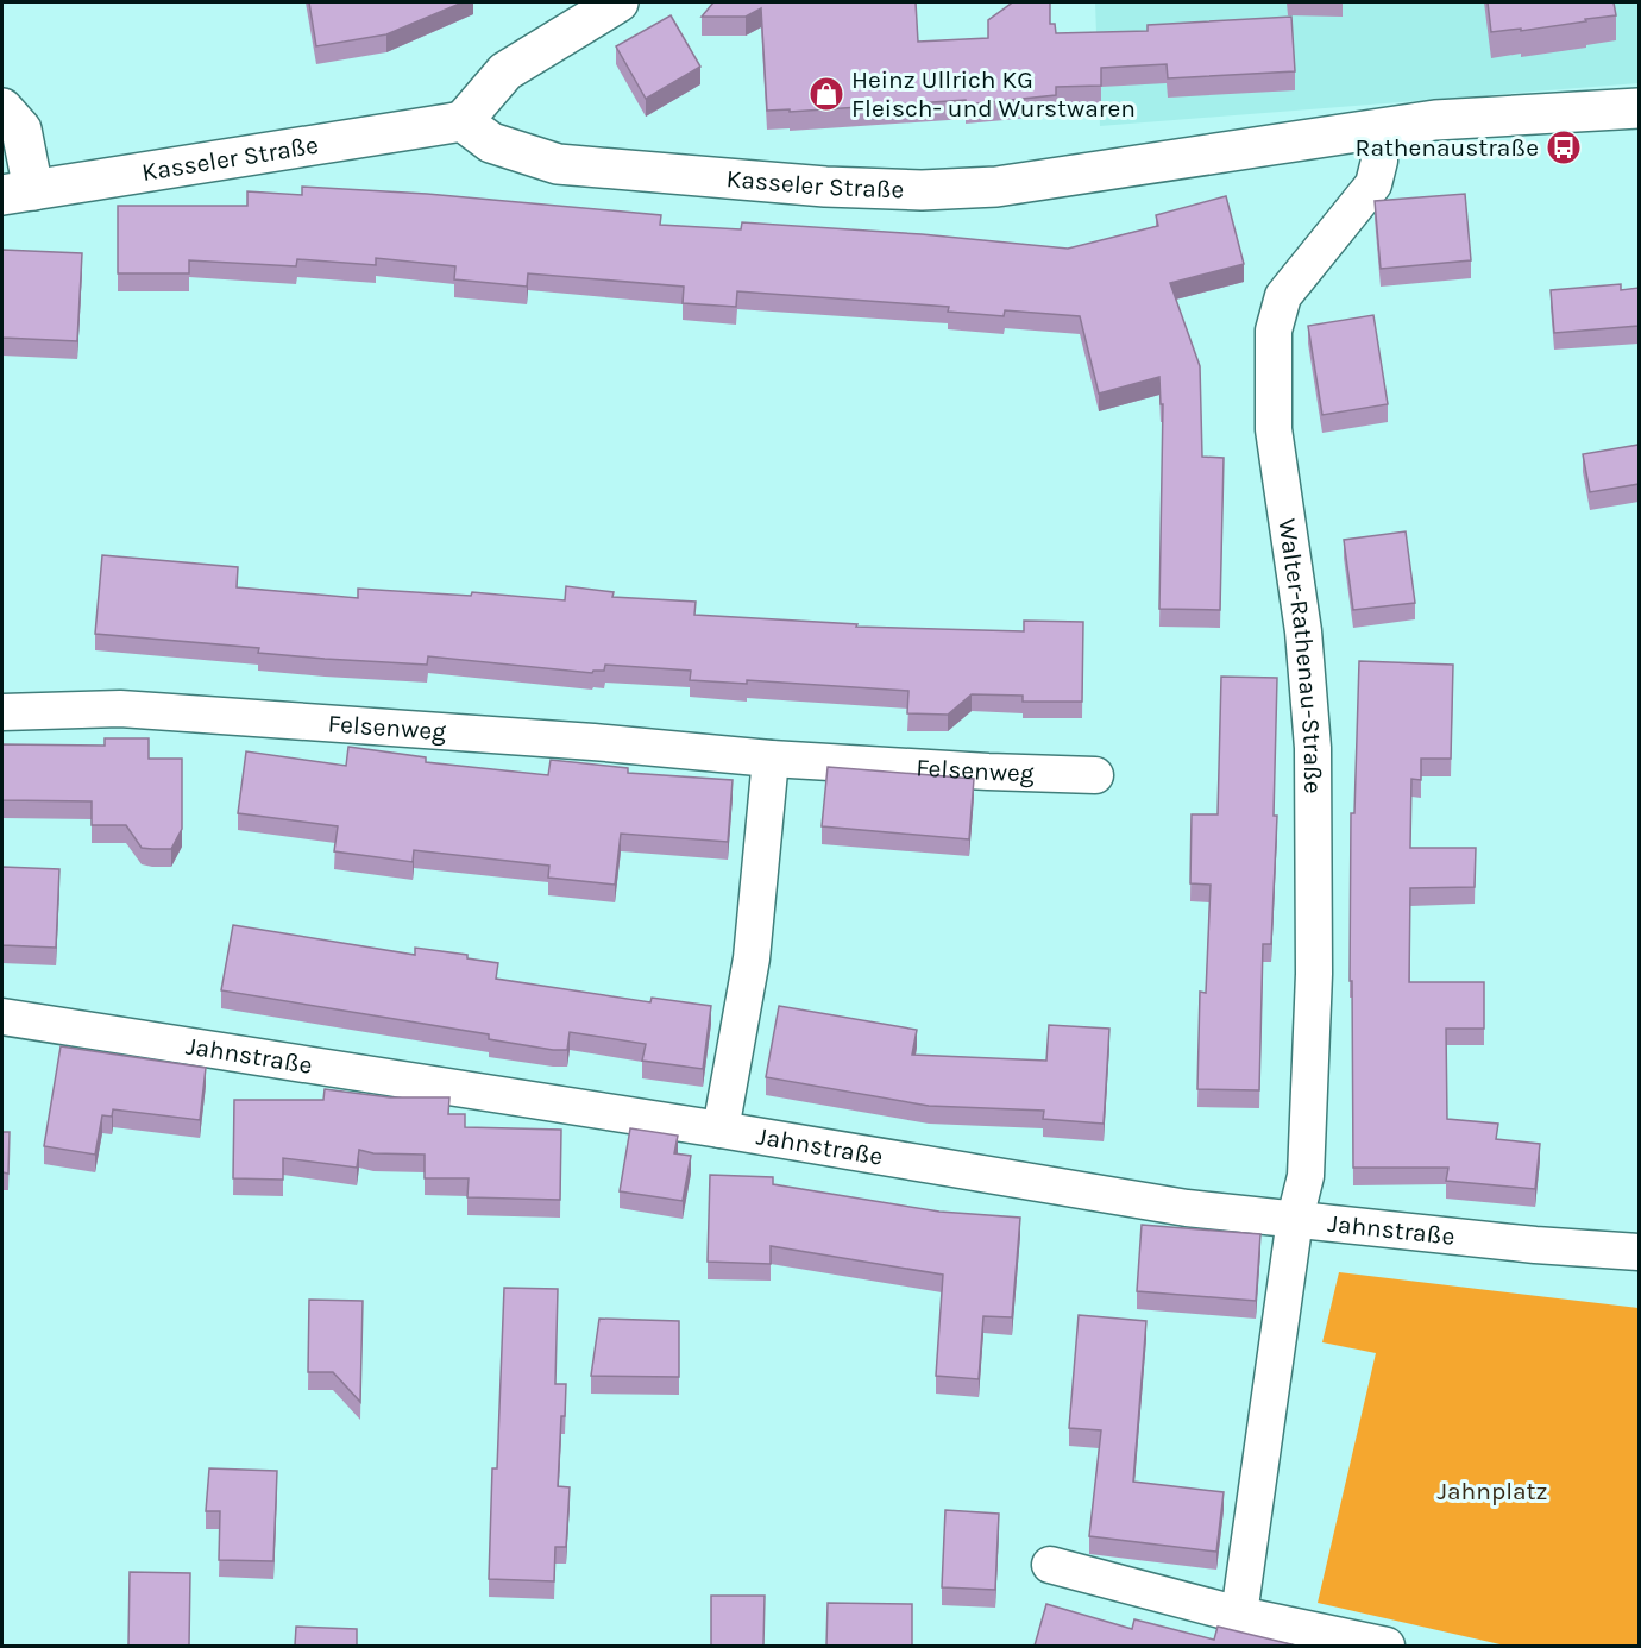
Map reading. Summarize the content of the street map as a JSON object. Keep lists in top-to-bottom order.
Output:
{
  "streets": {
    "main road": ["Kasseler Straße"],
    "street": ["Walter-Rathenau-Straße", "Felsenweg", "Jahnstraße"]
  },
  "crossings": [
    ["Kasseler Straße", "Walter-Rathenau-Straße"],
    ["Walter-Rathenau-Straße", "Jahnstraße"]
  ],
  "parks": ["Jahnplatz"],
  "places": {
    "shop": ["Heinz Ullrich KG Fleisch- und Wurstwaren"],
    "bus stop": ["Rathenaustraße"]
  }
}
